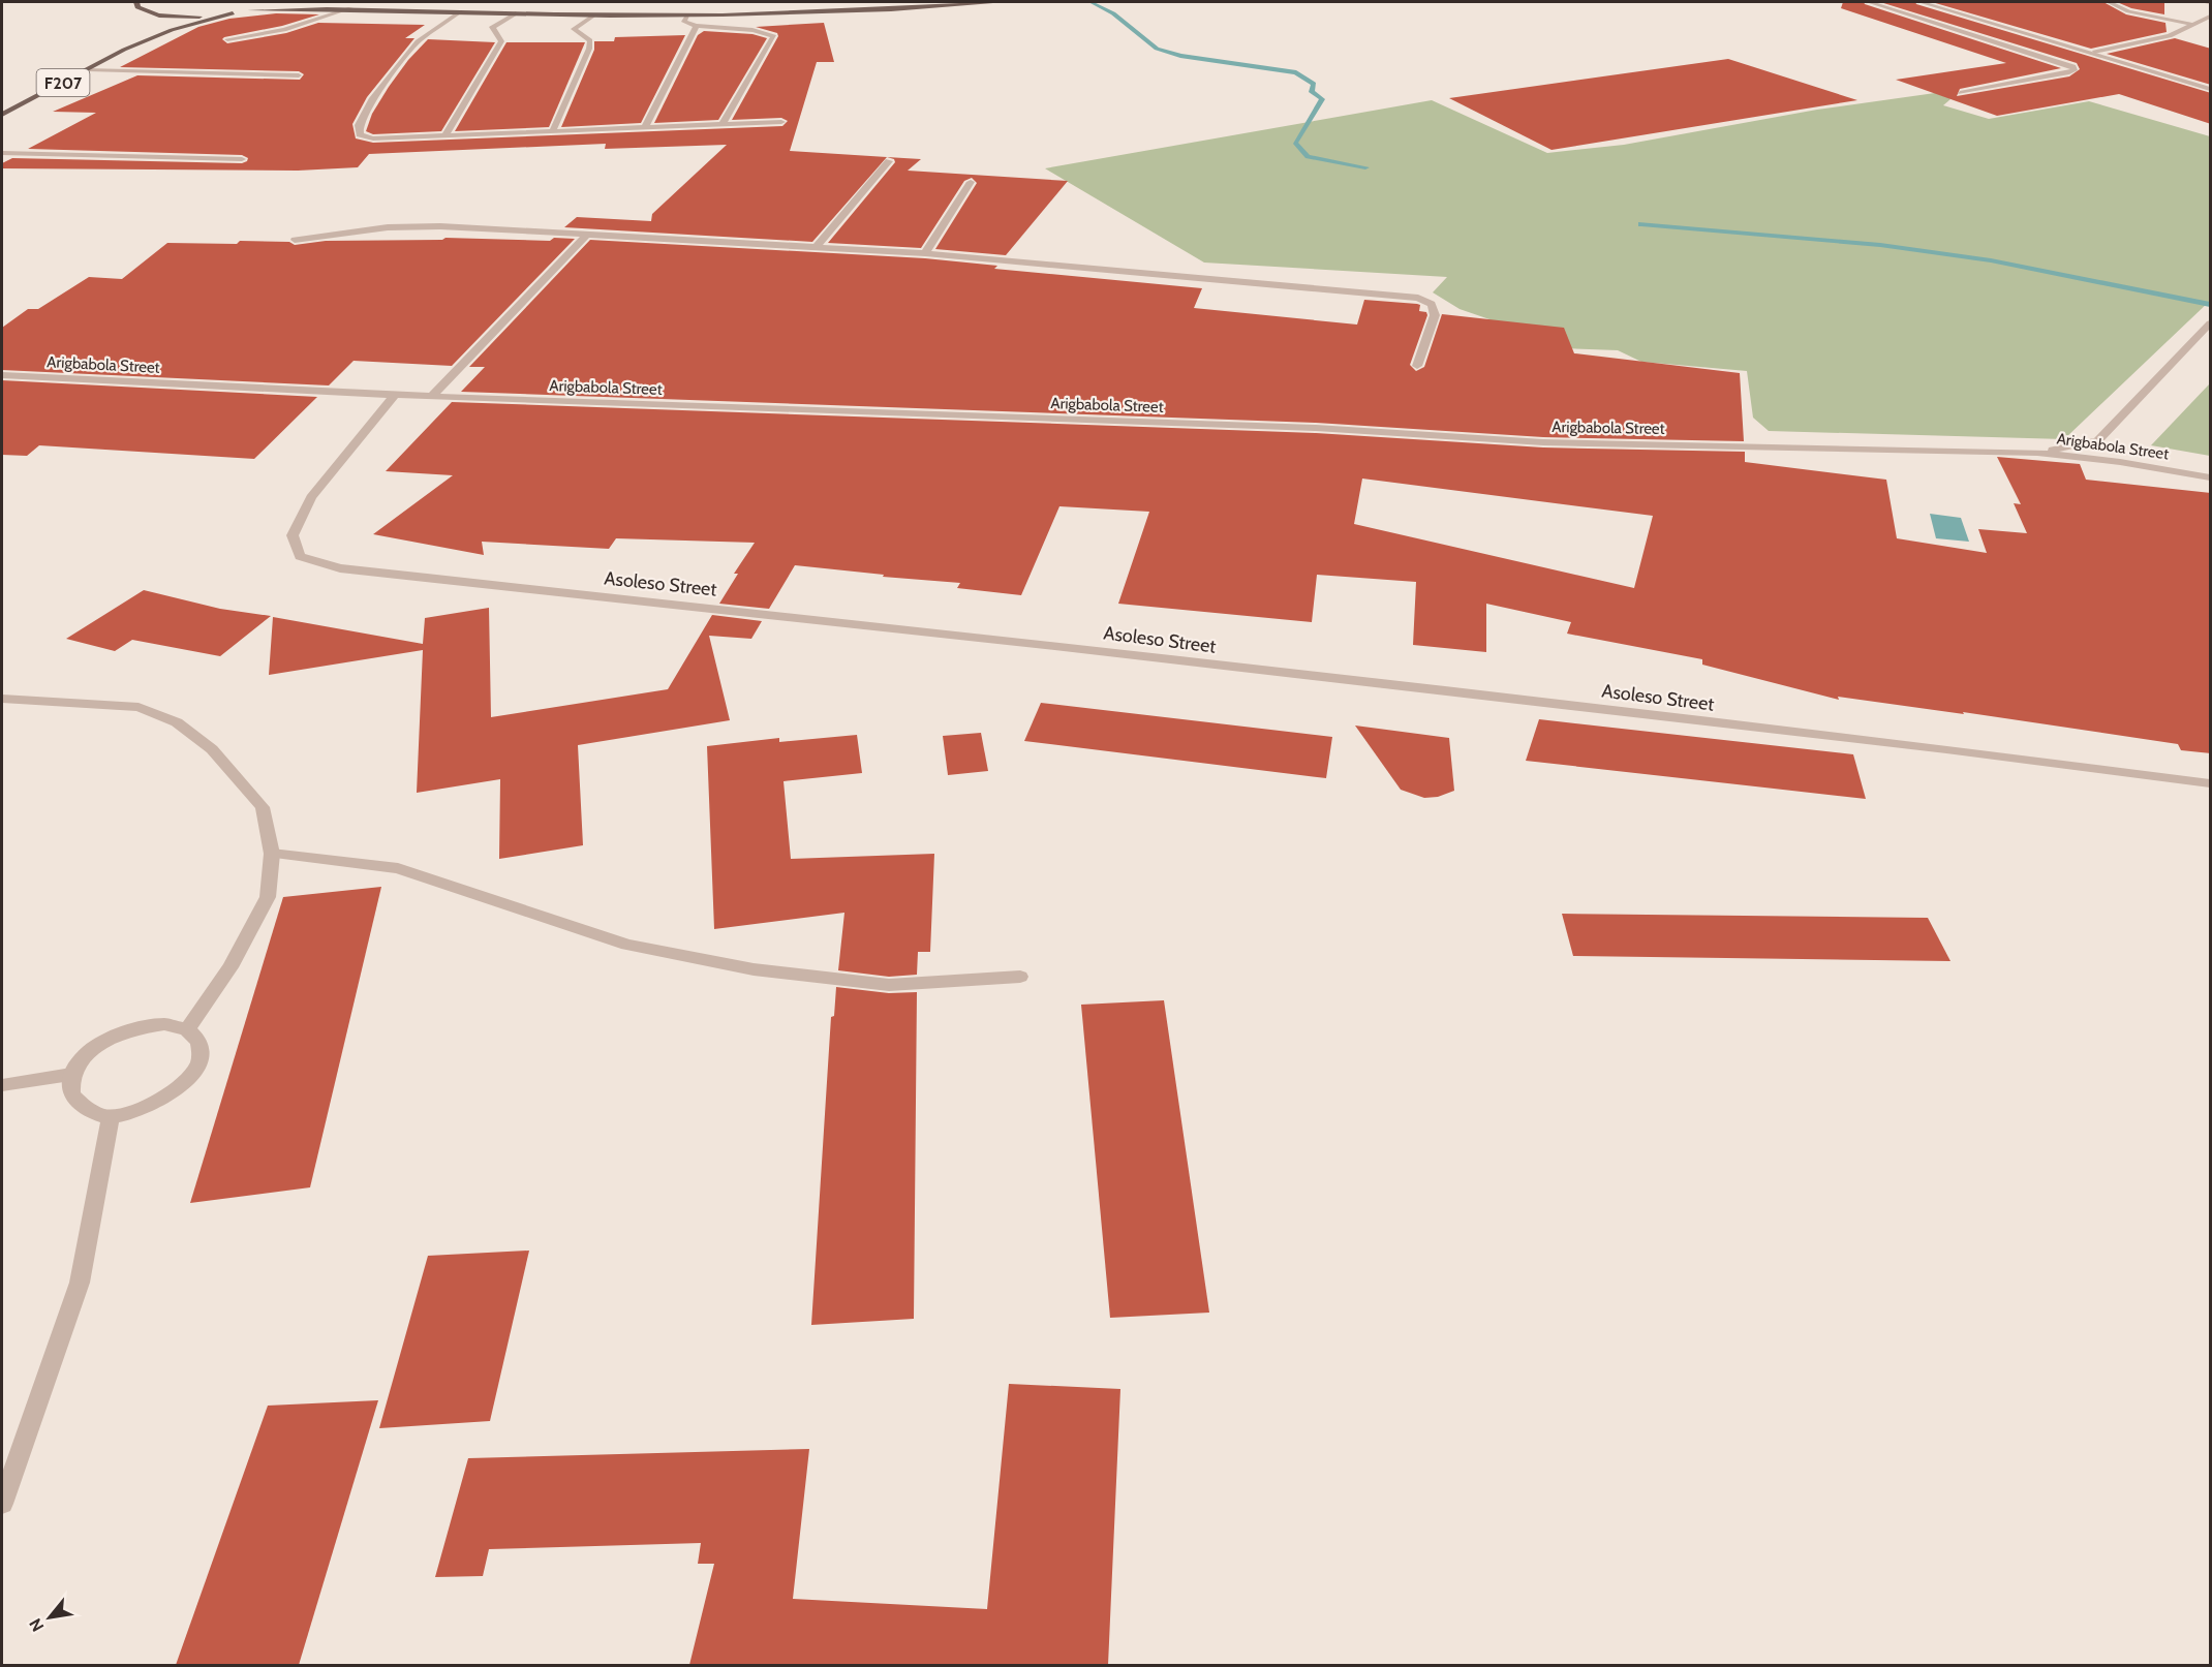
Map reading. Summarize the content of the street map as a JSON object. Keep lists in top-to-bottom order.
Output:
{
  "streets": {
    "main road": ["F207"],
    "street": ["Arigbabola Street", "Asoleso Street"]
  },
  "crossings": [
    ["Arigbabola Street", "Asoleso Street"]
  ],
  "north": "bottom left"
}
